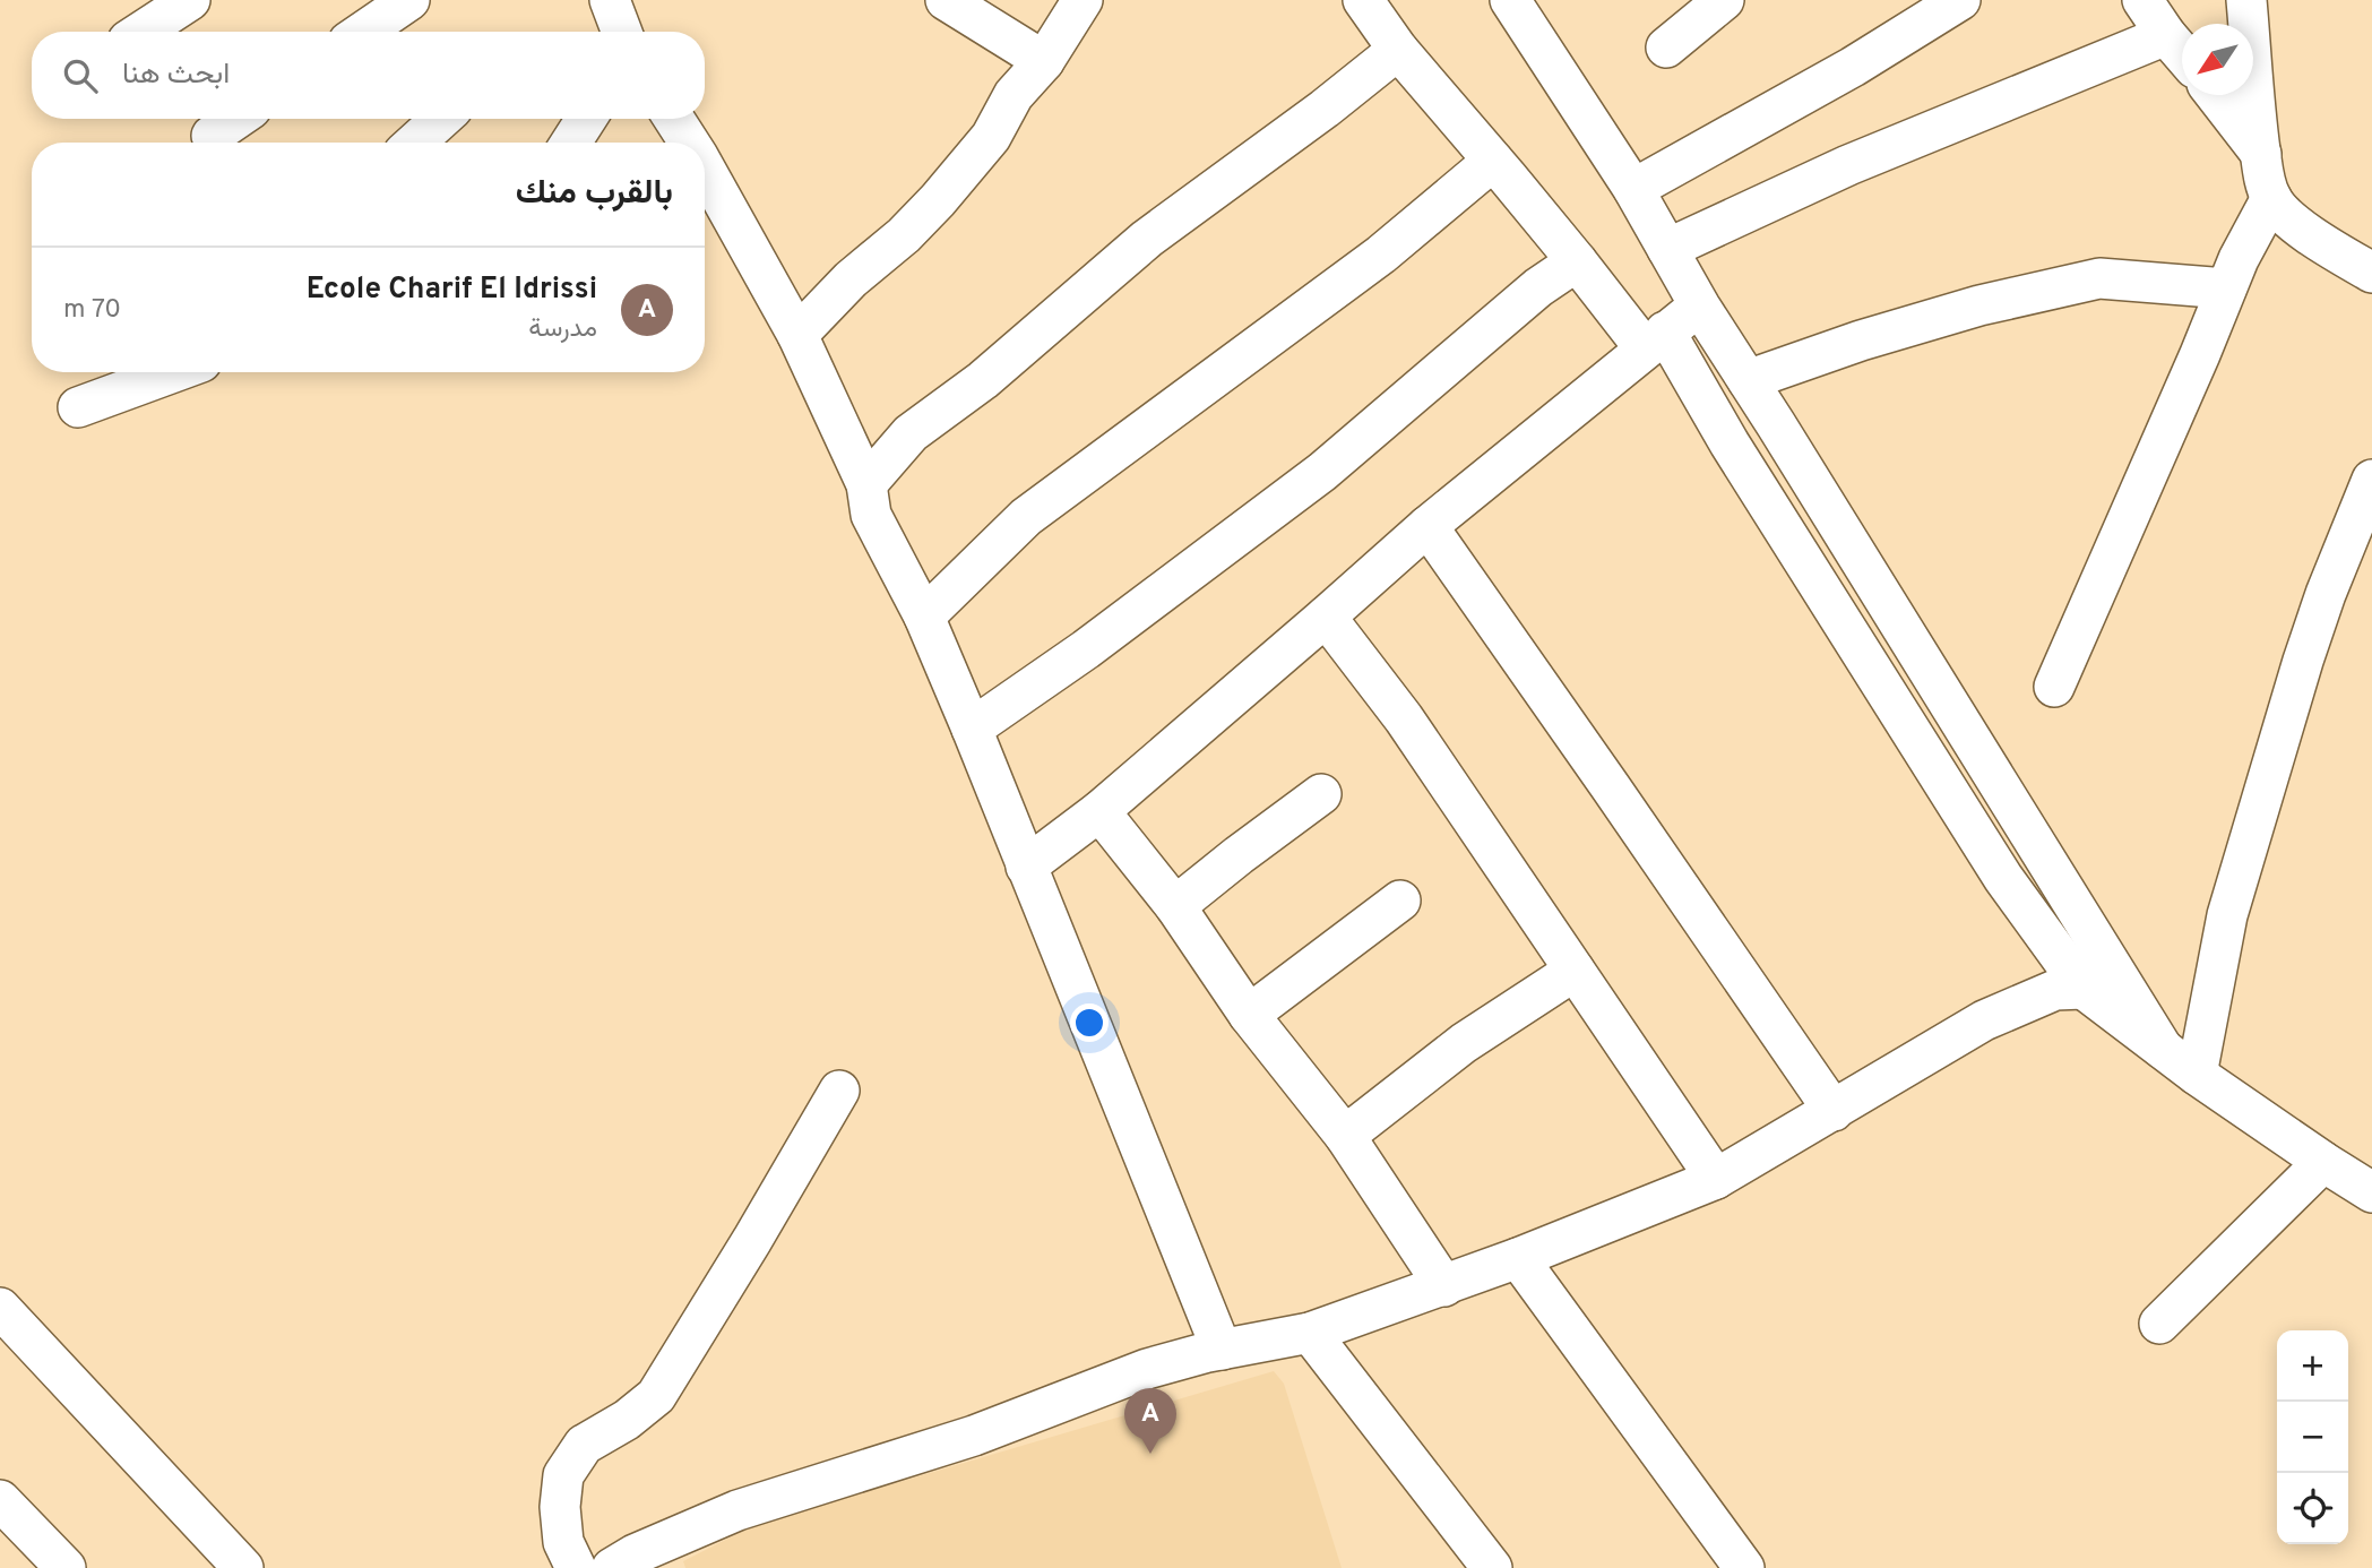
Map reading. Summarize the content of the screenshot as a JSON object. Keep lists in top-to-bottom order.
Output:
{
  "north": "bottom left",
  "page": {
    "search": "ابحث هنا",
    "heading": "بالقرب منك",
    "list": [
      {
        "mark": "A",
        "name": "Ecole Charif El Idrissi",
        "note": "مدرسة",
        "value": "70 m"
      }
    ],
    "map_buttons": ["+", "−"],
    "pins": "A"
  }
}
